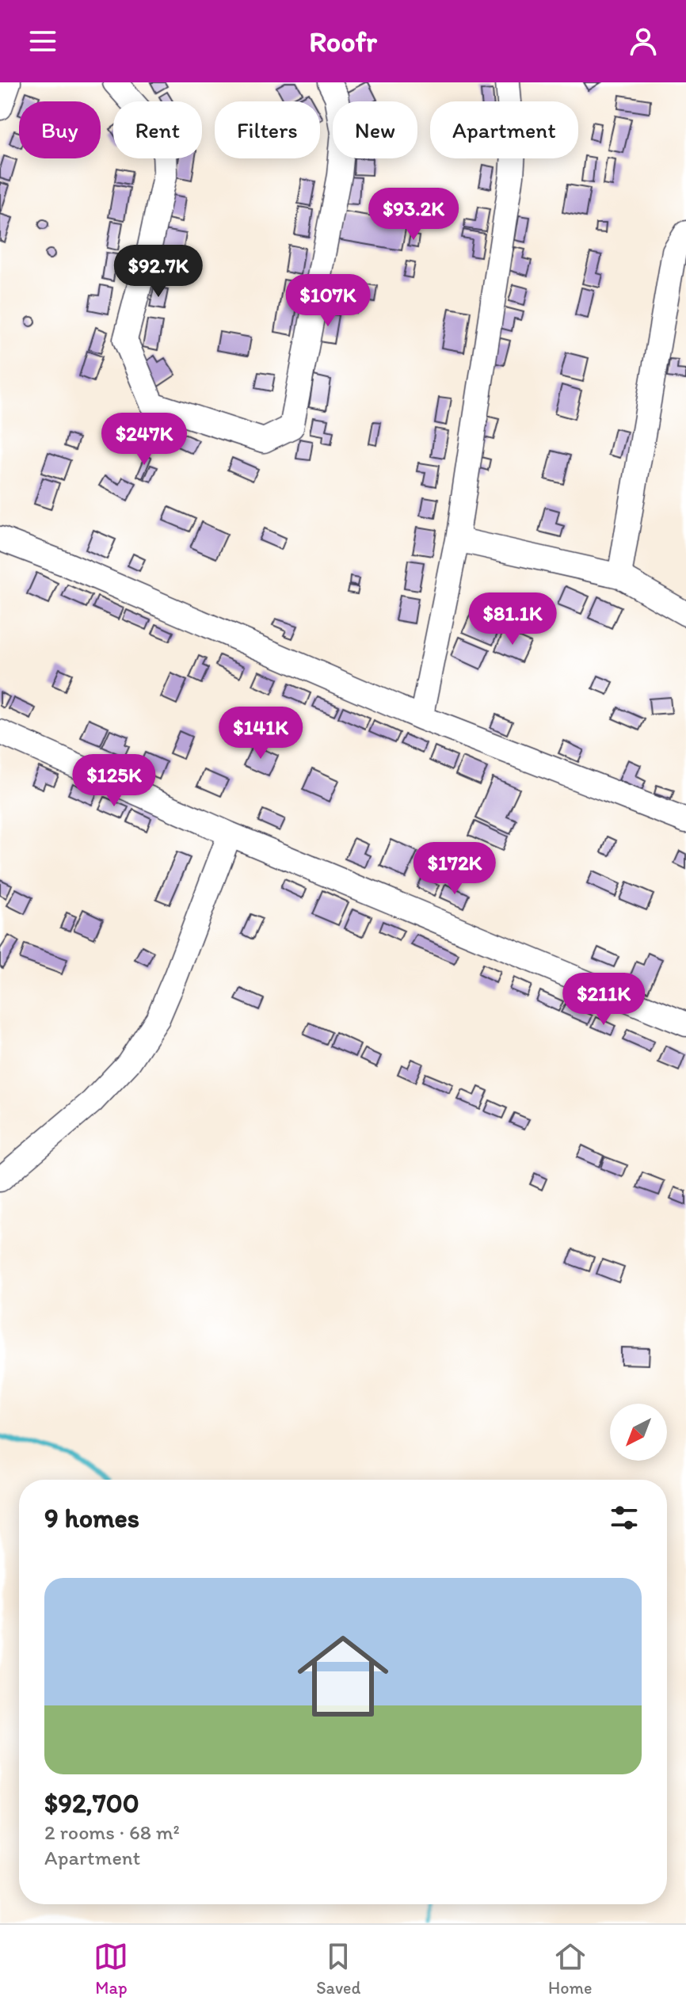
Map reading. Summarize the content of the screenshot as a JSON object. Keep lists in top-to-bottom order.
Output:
{
  "north": "bottom left",
  "page": {
    "header": "Roofr",
    "chip": [
      "Buy",
      "Rent",
      "Filters",
      "New",
      "Apartment"
    ],
    "price": [
      "$93.2K",
      "$92.7K",
      "$107K",
      "$247K",
      "$81.1K",
      "$141K",
      "$125K",
      "$172K",
      "$211K"
    ],
    "heading": "9 homes",
    "list": [
      {
        "name": "$92,700",
        "note": "2 rooms · 68 m² · Apartment"
      }
    ],
    "tabs": ["Map", "Saved", "Home"]
  }
}
